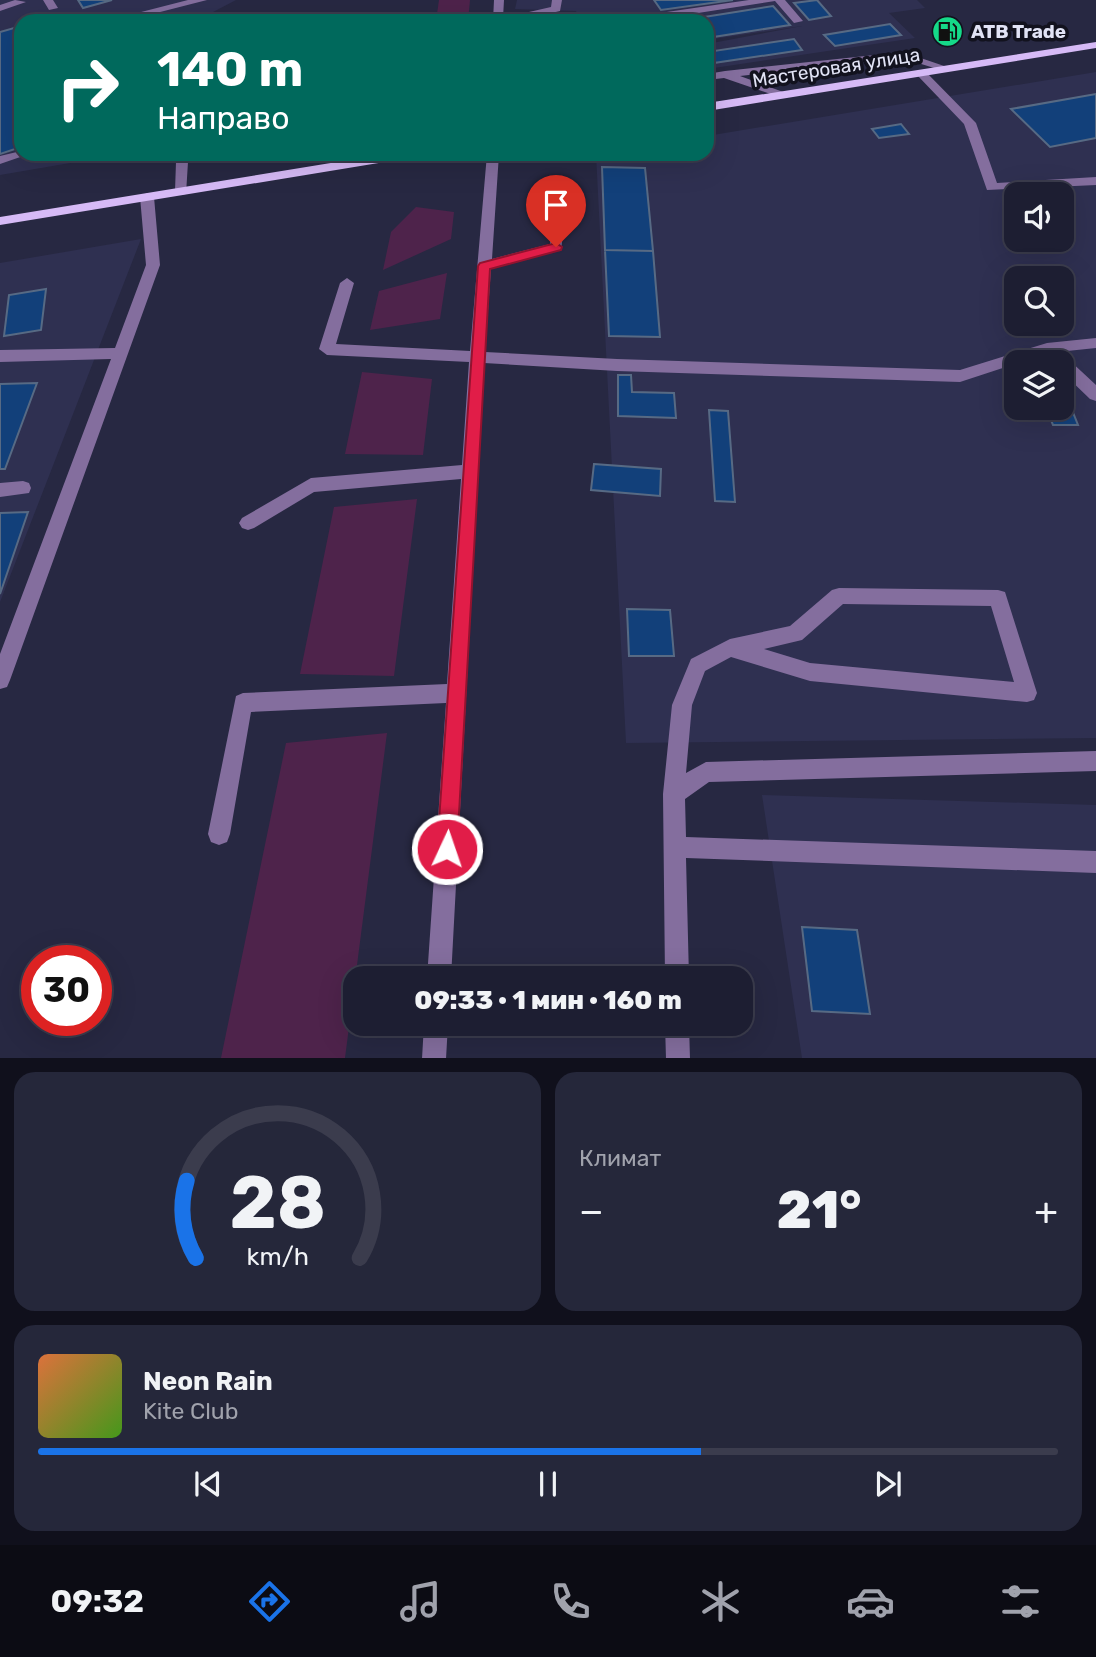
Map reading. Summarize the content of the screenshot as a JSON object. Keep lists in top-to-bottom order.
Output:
{
  "streets": {
    "main road": ["Мастеровая улица"]
  },
  "places": {
    "fuel station": ["ATB Trade"]
  },
  "page": {
    "turn": ["140 m", "Направо"],
    "limit": "30",
    "trip": "09:33 · 1 мин · 160 m",
    "tile": "Климат",
    "heat": ["−", "21°", "+"],
    "song": ["Neon Rain", "Kite Club"],
    "tabs": "09:32",
    "gauge": ["28", "km/h"]
  }
}
